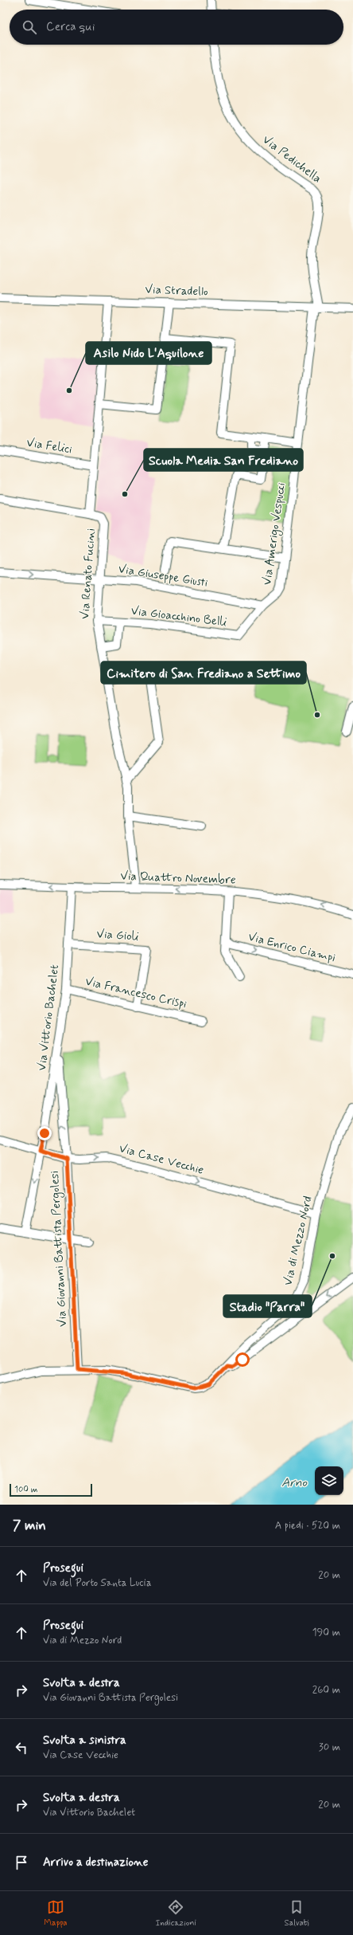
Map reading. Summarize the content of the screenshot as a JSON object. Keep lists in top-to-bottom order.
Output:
{
  "streets": {
    "street": [
      "Via Pedichella",
      "Via Stradello",
      "Via Felici",
      "Via Amerigo Vespucci",
      "Via Renato Fucini",
      "Via Giuseppe Giusti",
      "Via Gioacchino Belli",
      "Via Quattro Novembre",
      "Via Gioli",
      "Via Enrico Ciampi",
      "Via Francesco Crispi",
      "Via Vittorio Bachelet",
      "Via Case Vecchie",
      "Via di Mezzo Nord",
      "Via Giovanni Battista Pergolesi"
    ]
  },
  "crossings": [
    ["Via Pedichella", "Via Stradello"],
    ["Via Pedichella", "Via Amerigo Vespucci"],
    ["Via Stradello", "Via Amerigo Vespucci"],
    ["Via Stradello", "Via Renato Fucini"],
    ["Via Felici", "Via Renato Fucini"],
    ["Via Amerigo Vespucci", "Via Giuseppe Giusti"],
    ["Via Amerigo Vespucci", "Via Gioacchino Belli"],
    ["Via Renato Fucini", "Via Giuseppe Giusti"],
    ["Via Renato Fucini", "Via Gioacchino Belli"],
    ["Via Renato Fucini", "Via Quattro Novembre"],
    ["Via Giuseppe Giusti", "Via Gioacchino Belli"],
    ["Via Quattro Novembre", "Via Vittorio Bachelet"],
    ["Via Gioli", "Via Francesco Crispi"],
    ["Via Gioli", "Via Vittorio Bachelet"],
    ["Via Francesco Crispi", "Via Vittorio Bachelet"],
    ["Via Vittorio Bachelet", "Via Case Vecchie"],
    ["Via Vittorio Bachelet", "Via Giovanni Battista Pergolesi"],
    ["Via Case Vecchie", "Via di Mezzo Nord"],
    ["Via Case Vecchie", "Via Giovanni Battista Pergolesi"],
    ["Via di Mezzo Nord", "Via Giovanni Battista Pergolesi"]
  ],
  "one_way": ["Via Quattro Novembre", "Via Enrico Ciampi", "Via Case Vecchie"],
  "water": ["Arno"],
  "places": [
    "Asilo Nido L'Aquilone",
    "Scuola Media San Frediano",
    "Cimitero di San Frediano a Settimo",
    "Stadio \"Parra\""
  ],
  "scale_bar": "100 m",
  "page": {
    "search": "Cerca qui",
    "scale": "100 m",
    "heading": ["7 min", "A piedi · 520 m"],
    "list": [
      ["Prosegui", "Via del Porto Santa Lucia", "20 m"],
      ["Prosegui", "Via di Mezzo Nord", "190 m"],
      ["Svolta a destra", "Via Giovanni Battista Pergolesi", "260 m"],
      ["Svolta a sinistra", "Via Case Vecchie", "30 m"],
      ["Svolta a destra", "Via Vittorio Bachelet", "20 m"],
      "Arrivo a destinazione"
    ],
    "nav": ["Mappa", "Indicazioni", "Salvati"]
  }
}
